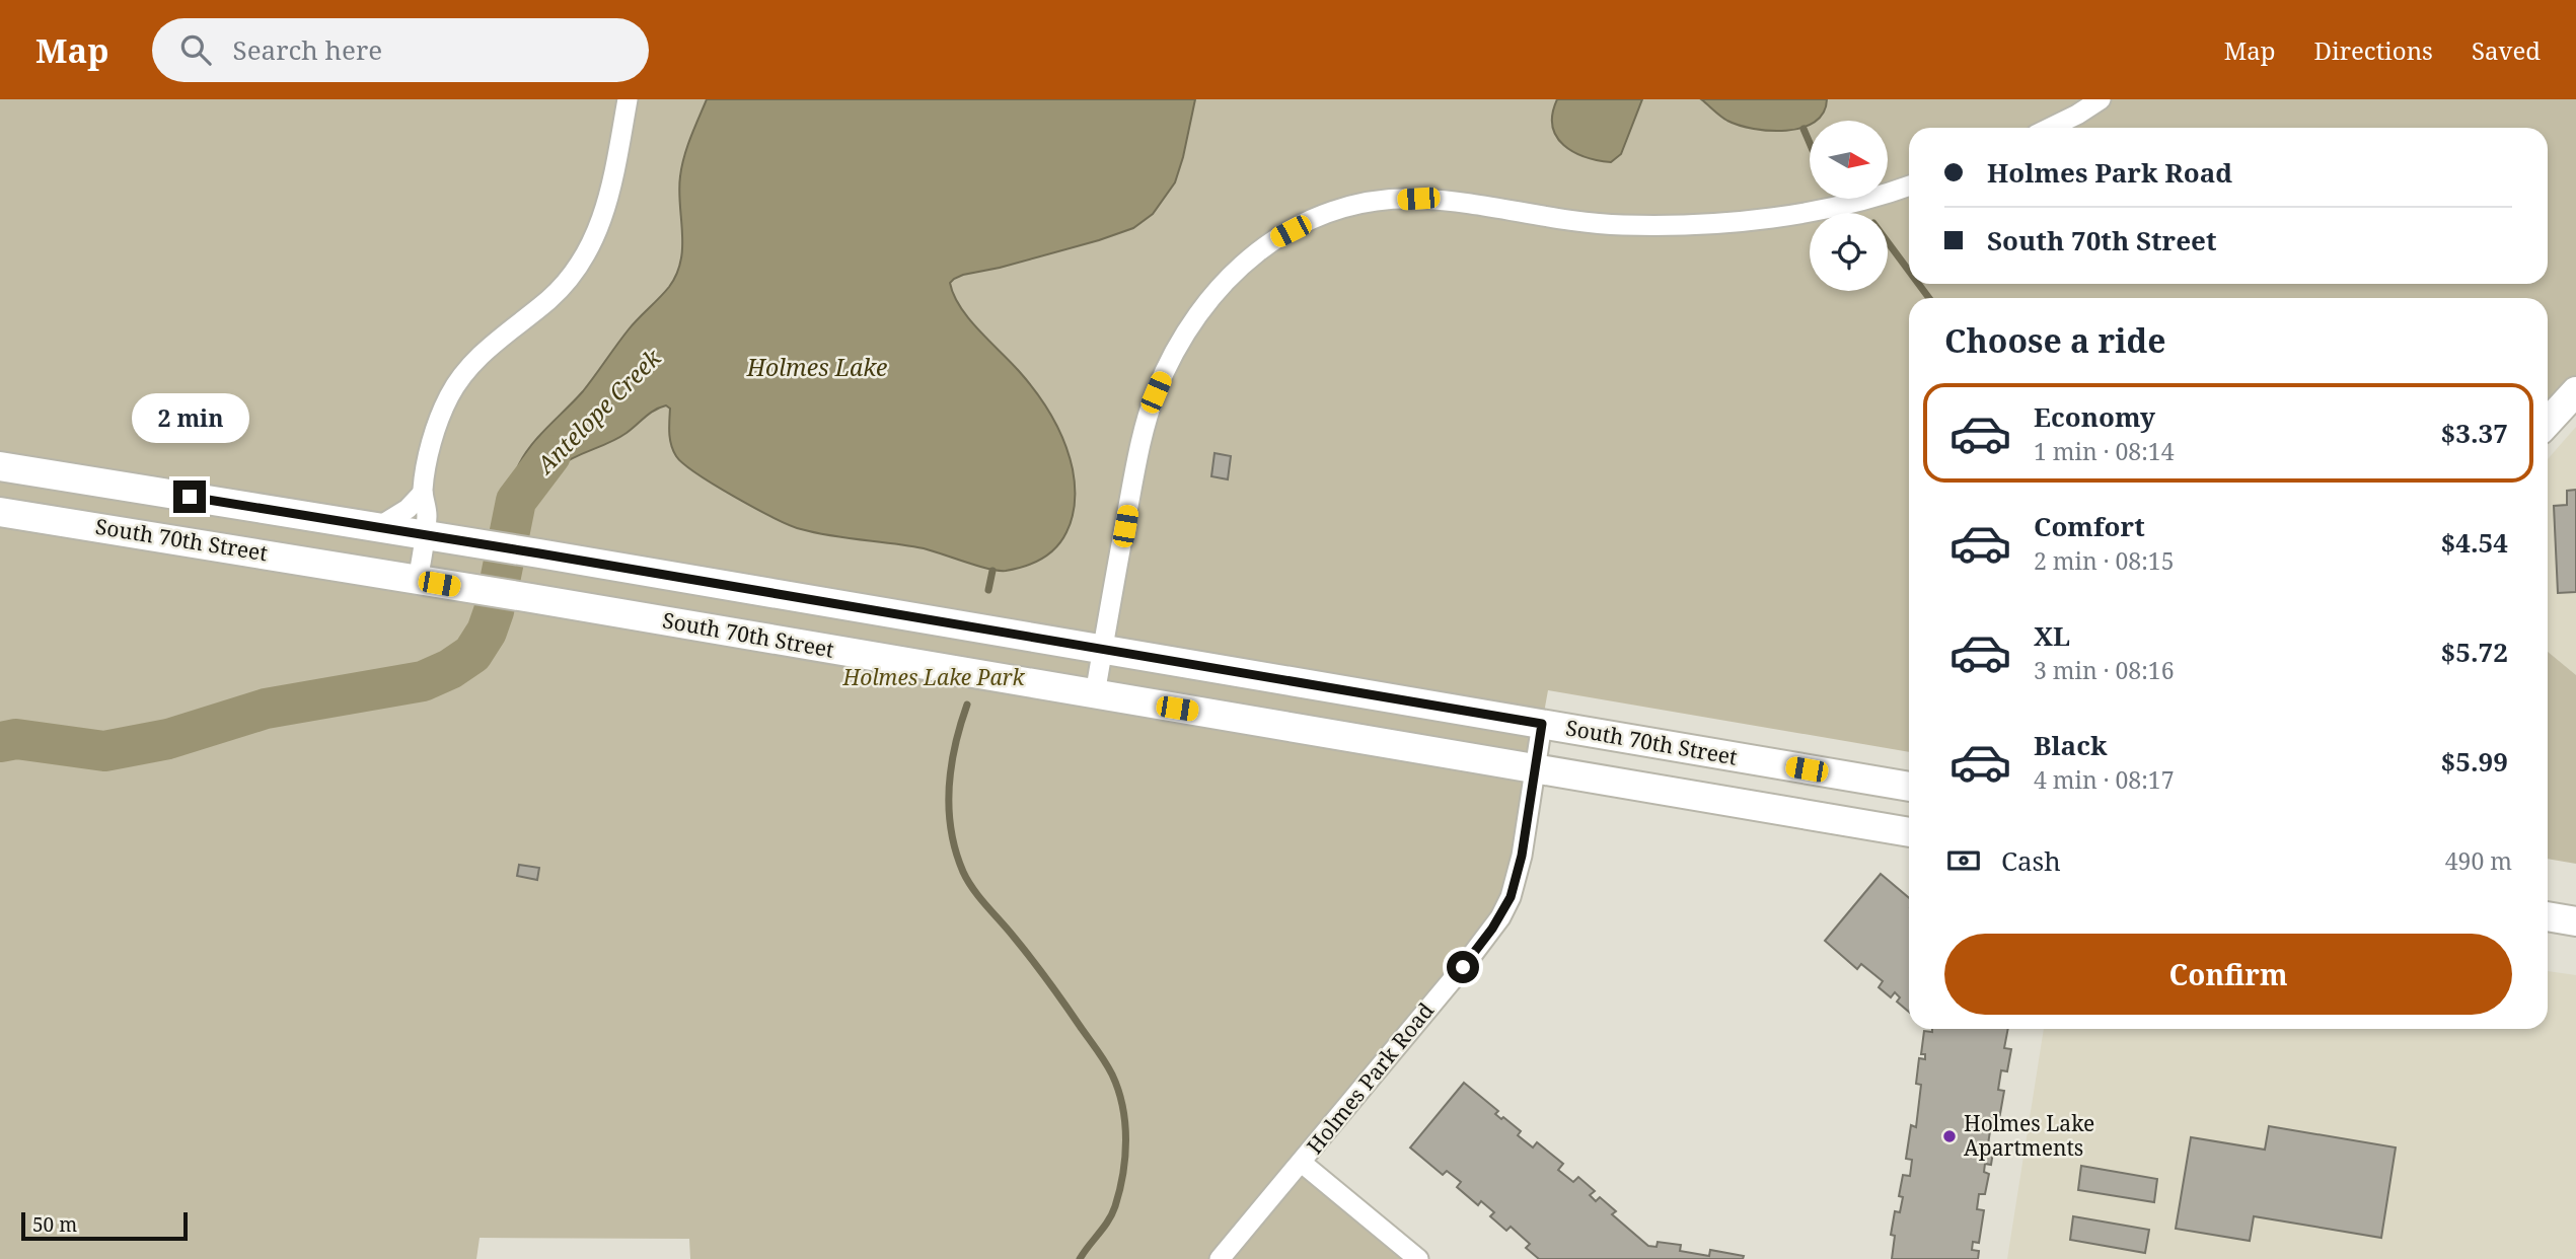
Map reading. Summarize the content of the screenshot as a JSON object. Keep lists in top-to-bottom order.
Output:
{
  "streets": {
    "main road": ["South 70th Street"],
    "street": ["Holmes Park Road"]
  },
  "crossings": [
    ["South 70th Street", "Holmes Park Road"]
  ],
  "water": ["Holmes Lake", "Antelope Creek"],
  "parks": ["Holmes Lake Park"],
  "places": ["Holmes Lake Apartments"],
  "scale_bar": "50 m",
  "north": "right",
  "page": {
    "header": "Map",
    "search": "Search here",
    "nav": ["Map", "Directions", "Saved"],
    "banner": ["Holmes Park Road", "South 70th Street"],
    "heading": "Choose a ride",
    "list": [
      {
        "name": "Economy",
        "note": "1 min · 08:14",
        "value": "$3.37"
      },
      {
        "name": "Comfort",
        "note": "2 min · 08:15",
        "value": "$4.54"
      },
      {
        "name": "XL",
        "note": "3 min · 08:16",
        "value": "$5.72"
      },
      {
        "name": "Black",
        "note": "4 min · 08:17",
        "value": "$5.99"
      }
    ],
    "bubble": "2 min",
    "pay": ["Cash", "490 m"],
    "buttons": "Confirm",
    "scale": "50 m"
  }
}
